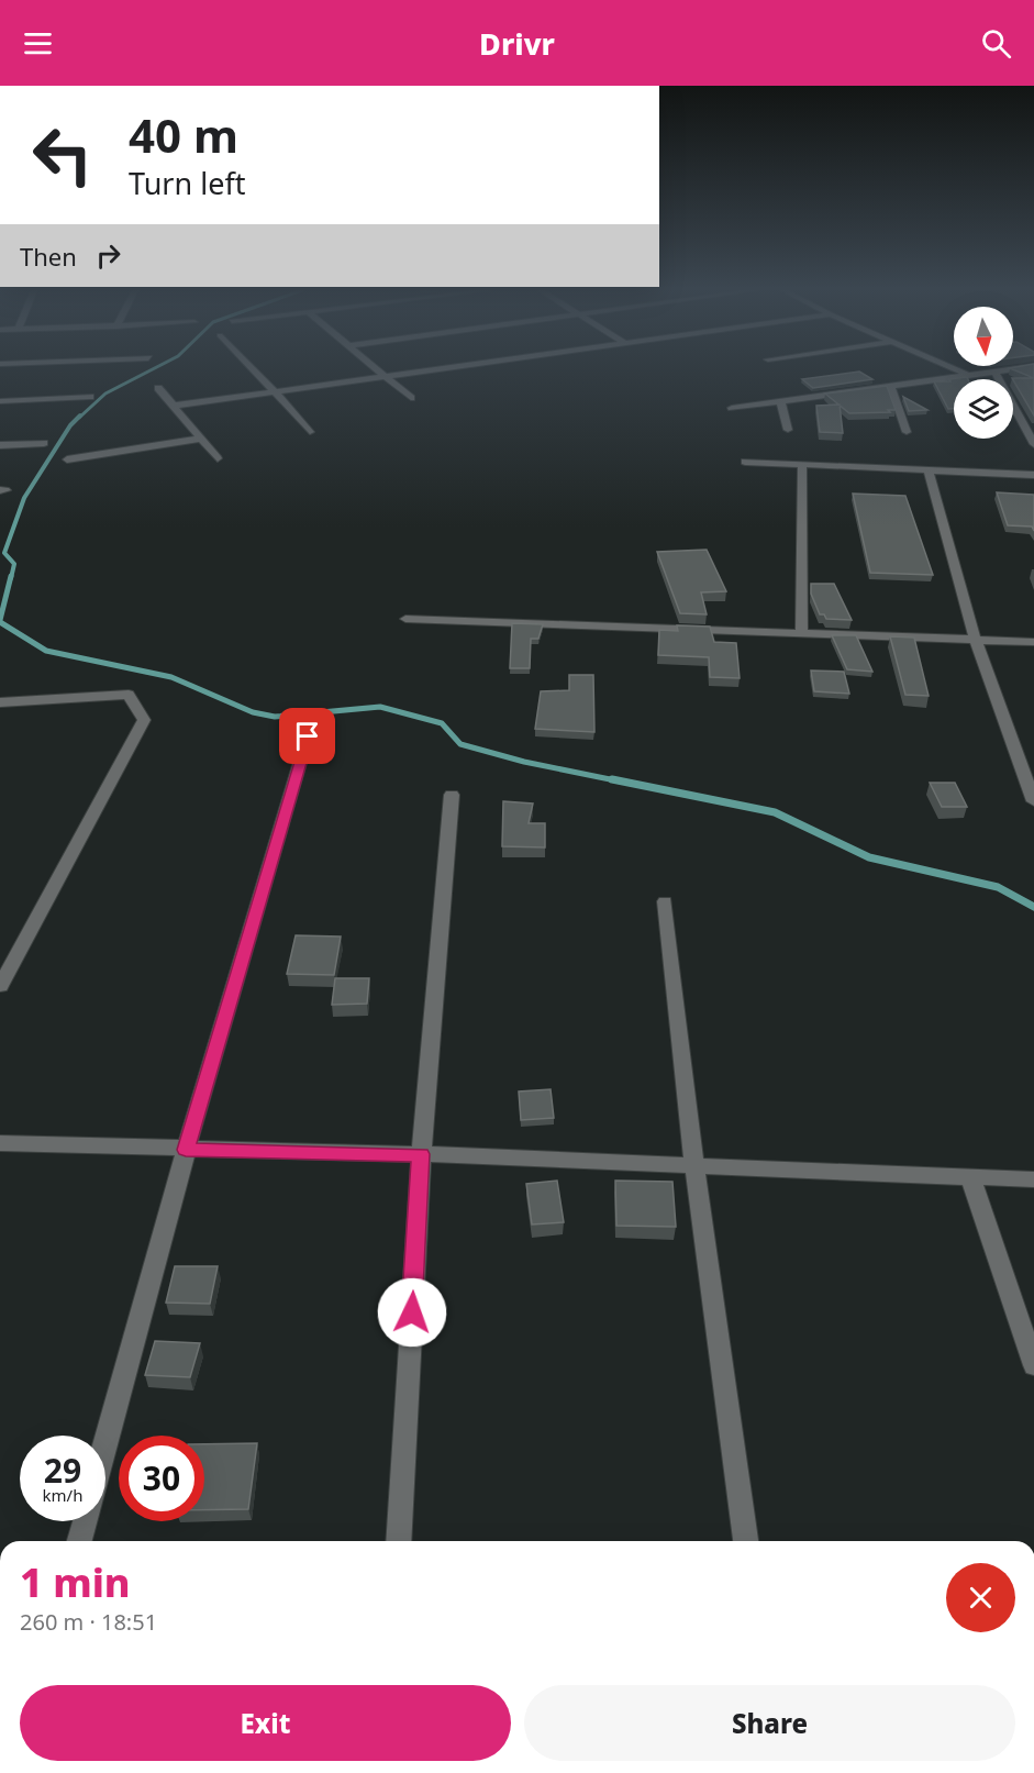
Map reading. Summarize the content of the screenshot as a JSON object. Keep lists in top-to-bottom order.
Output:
{
  "north": "bottom",
  "page": {
    "header": "Drivr",
    "turn": ["40 m", "Turn left"],
    "then": "Then",
    "speed": "29 km/h",
    "limit": "30",
    "heading": ["1 min", "260 m · 18:51"],
    "buttons": ["Exit", "Share"]
  }
}
